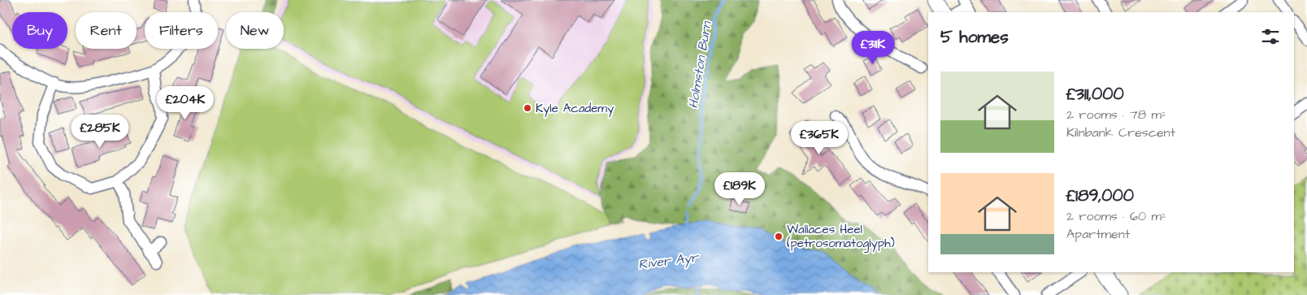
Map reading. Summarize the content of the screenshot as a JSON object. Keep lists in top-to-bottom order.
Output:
{
  "water": ["Holmston Burn", "River Ayr"],
  "places": ["Kyle Academy", "Wallaces Heel (petrosomatoglyph)"],
  "page": {
    "chip": [
      "Buy",
      "Rent",
      "Filters",
      "New"
    ],
    "heading": "5 homes",
    "price": [
      "£311K",
      "£204K",
      "£285K",
      "£365K",
      "£189K"
    ],
    "list": [
      {
        "name": "£311,000",
        "note": "2 rooms · 78 m² · Kilnbank Crescent"
      },
      {
        "name": "£189,000",
        "note": "2 rooms · 60 m² · Apartment"
      }
    ]
  }
}
